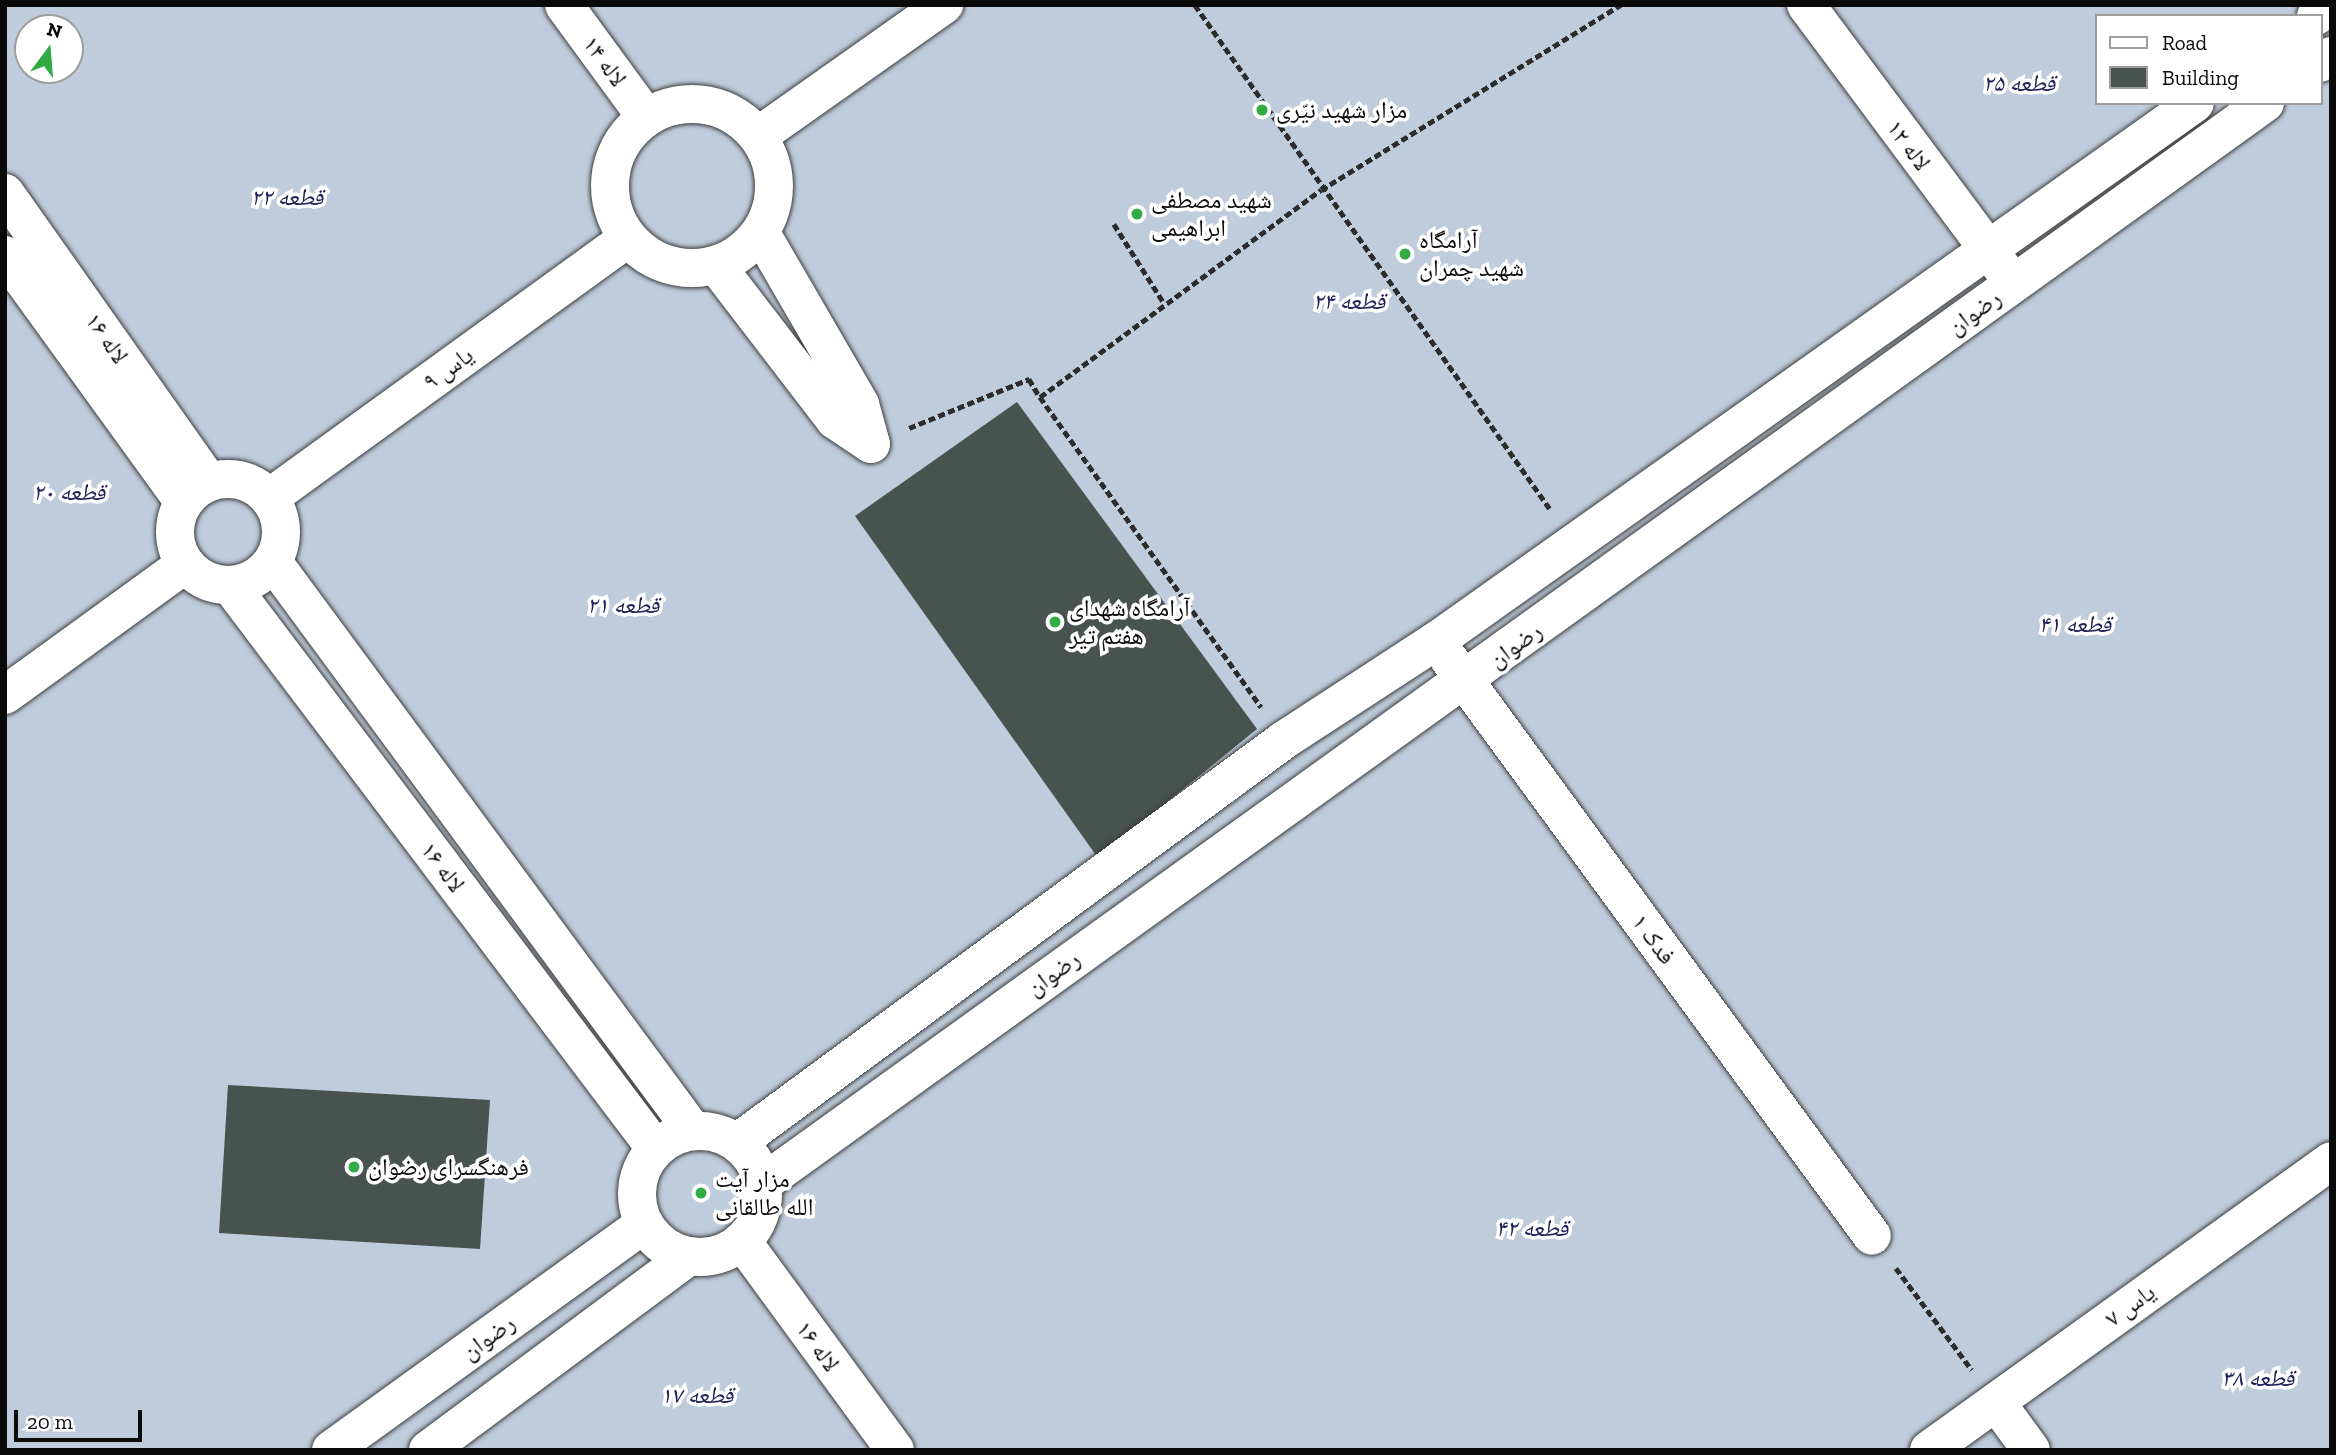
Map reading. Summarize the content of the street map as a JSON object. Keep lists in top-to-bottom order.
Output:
{
  "streets": {
    "lane": [
      "لاله ۱۴",
      "لاله ۱۲",
      "رضوان",
      "لاله ۱۶",
      "یاس ۹",
      "فدک ۱",
      "یاس ۷"
    ]
  },
  "crossings": [
    ["لاله ۱۴", "یاس ۹"],
    ["لاله ۱۲", "رضوان"],
    ["رضوان", "لاله ۱۶"],
    ["رضوان", "فدک ۱"],
    ["لاله ۱۶", "یاس ۹"]
  ],
  "parks": [
    "قطعه ۲۵",
    "قطعه ۲۲",
    "قطعه ۲۴",
    "قطعه ۲۰",
    "قطعه ۲۱",
    "قطعه ۴۱",
    "قطعه ۴۲",
    "قطعه ۳۸",
    "قطعه ۱۷"
  ],
  "places": [
    "مزار شهید نیّری",
    "شهید مصطفی ابراهیمی",
    "آرامگاه شهید چمران",
    "آرامگاه شهدای هفتم تیر",
    "فرهنگسرای رضوان",
    "مزار آیت الله طالقانی"
  ],
  "legend": ["Road", "Building"],
  "scale_bar": "20 m",
  "north": "top"
}
